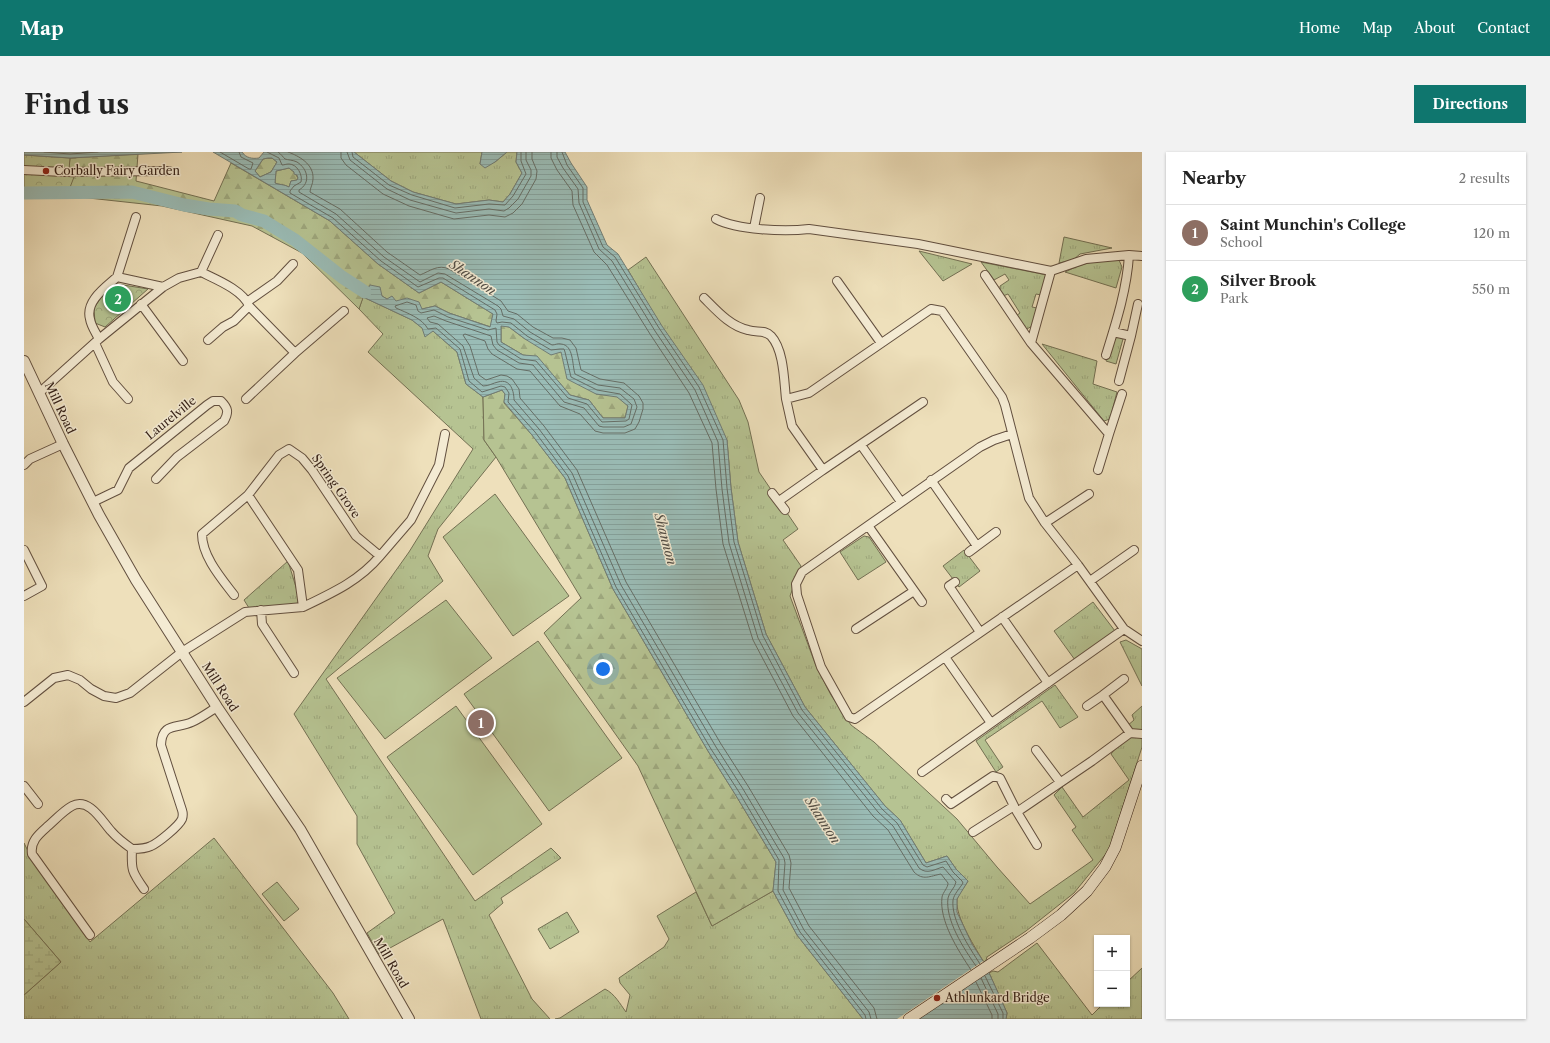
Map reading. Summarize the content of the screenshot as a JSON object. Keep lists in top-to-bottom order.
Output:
{
  "streets": {
    "street": ["Mill Road", "Laurelville", "Spring Grove"]
  },
  "crossings": [
    ["Mill Road", "Laurelville"]
  ],
  "water": ["Shannon"],
  "places": ["Corbally Fairy Garden", "Athlunkard Bridge"],
  "page": {
    "header": "Map",
    "nav": [
      "Home",
      "Map",
      "About",
      "Contact"
    ],
    "buttons": "Directions",
    "title": "Find us",
    "heading": ["Nearby", "2 results"],
    "list": [
      {
        "mark": "1",
        "name": "Saint Munchin's College",
        "note": "School",
        "value": "120 m"
      },
      {
        "mark": "2",
        "name": "Silver Brook",
        "note": "Park",
        "value": "550 m"
      }
    ],
    "pins": ["2", "1"],
    "map_buttons": ["+", "−"]
  }
}
